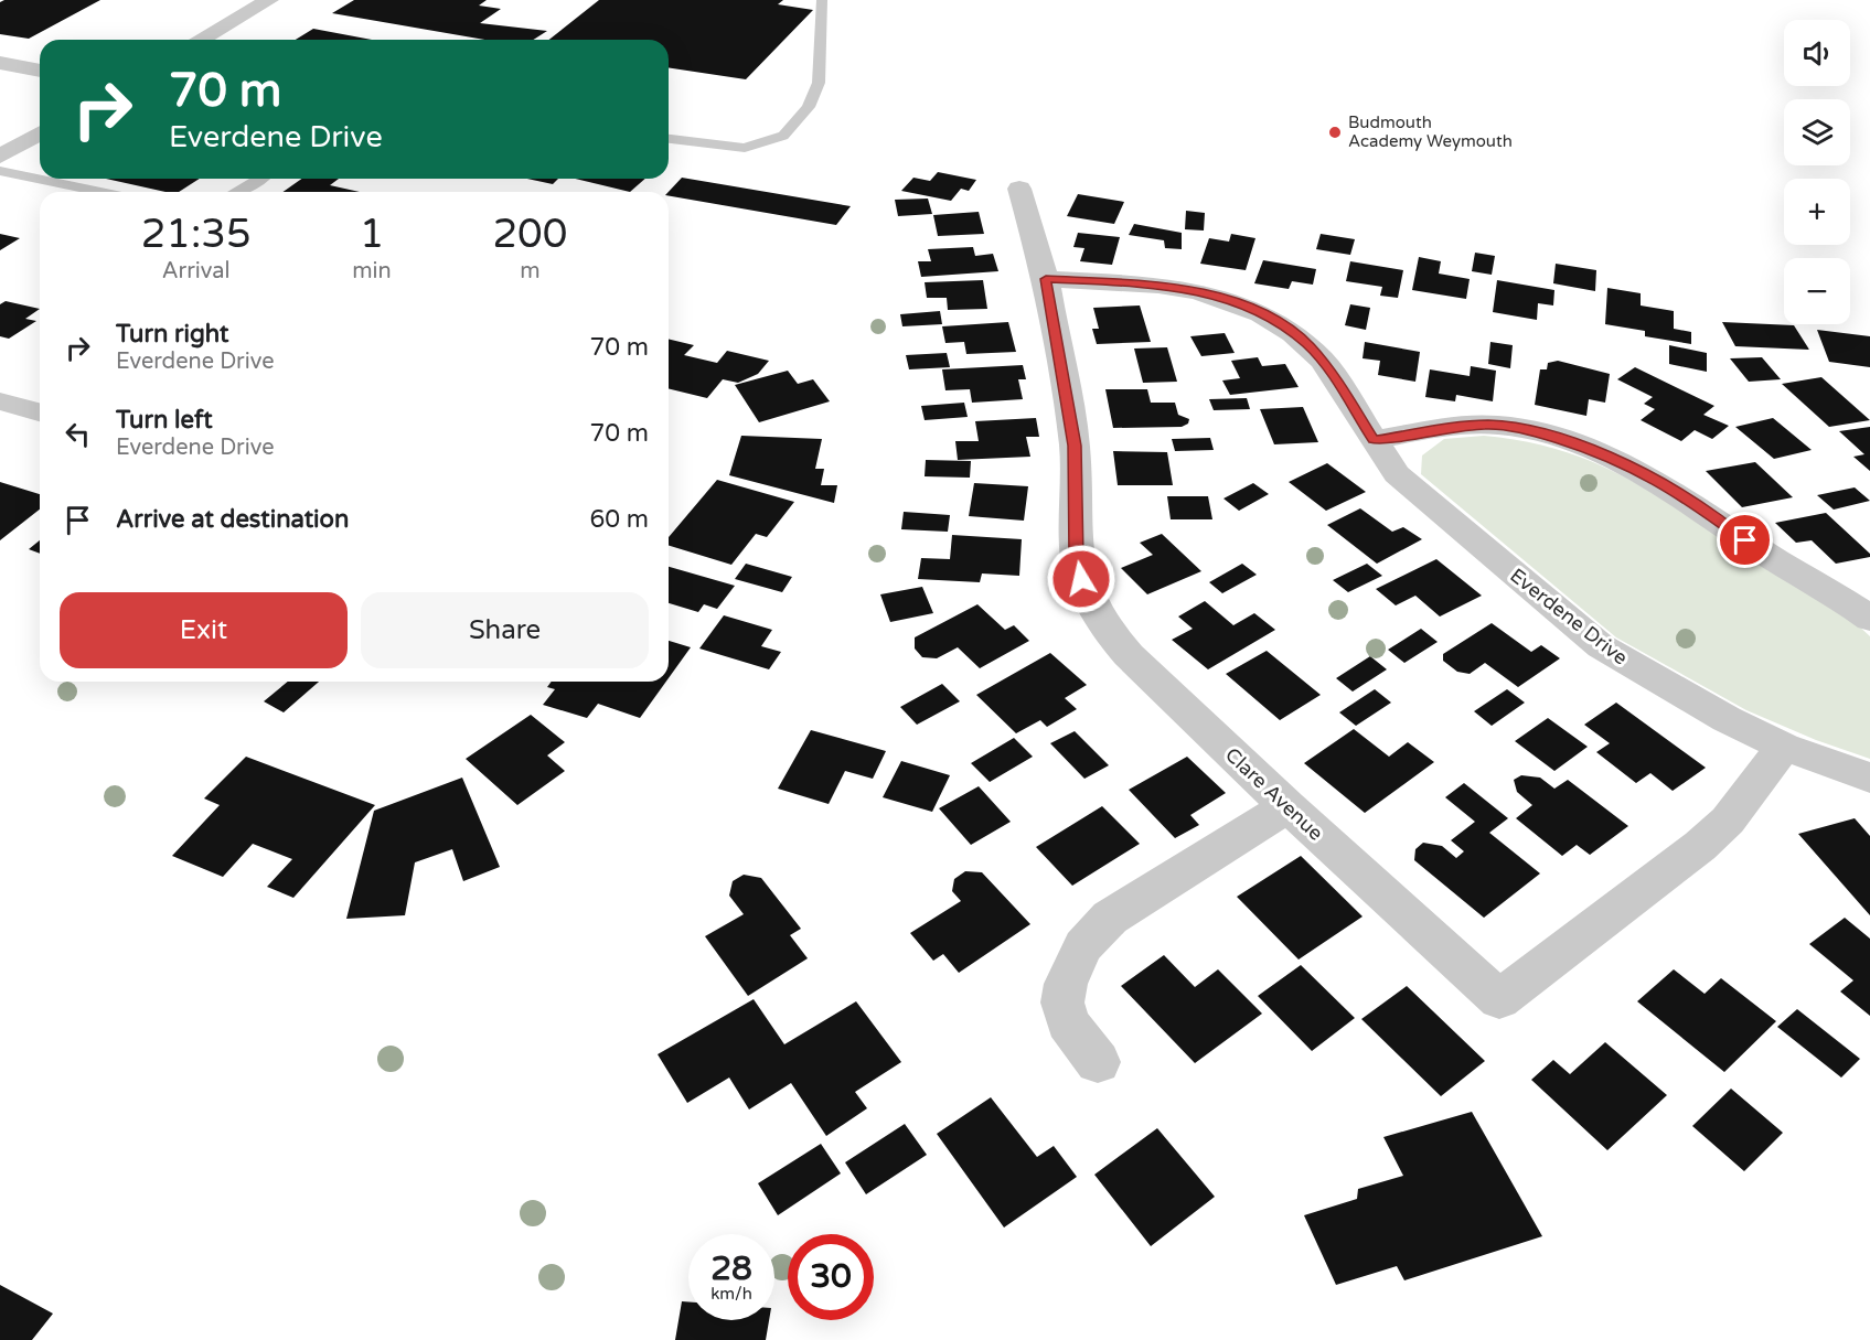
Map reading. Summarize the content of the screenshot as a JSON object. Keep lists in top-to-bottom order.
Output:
{
  "streets": {
    "street": ["Everdene Drive", "Clare Avenue"]
  },
  "crossings": [
    ["Everdene Drive", "Clare Avenue"]
  ],
  "places": ["Budmouth Academy Weymouth"],
  "page": {
    "map_buttons": ["+", "−"],
    "turn": ["70 m", "Everdene Drive"],
    "eta": [
      "21:35",
      "Arrival",
      "1",
      "min",
      "200",
      "m"
    ],
    "list": [
      {
        "name": "Turn right",
        "note": "Everdene Drive",
        "value": "70 m"
      },
      {
        "name": "Turn left",
        "note": "Everdene Drive",
        "value": "70 m"
      },
      {
        "name": "Arrive at destination",
        "value": "60 m"
      }
    ],
    "buttons": ["Exit", "Share"],
    "speed": "28 km/h",
    "limit": "30"
  }
}
